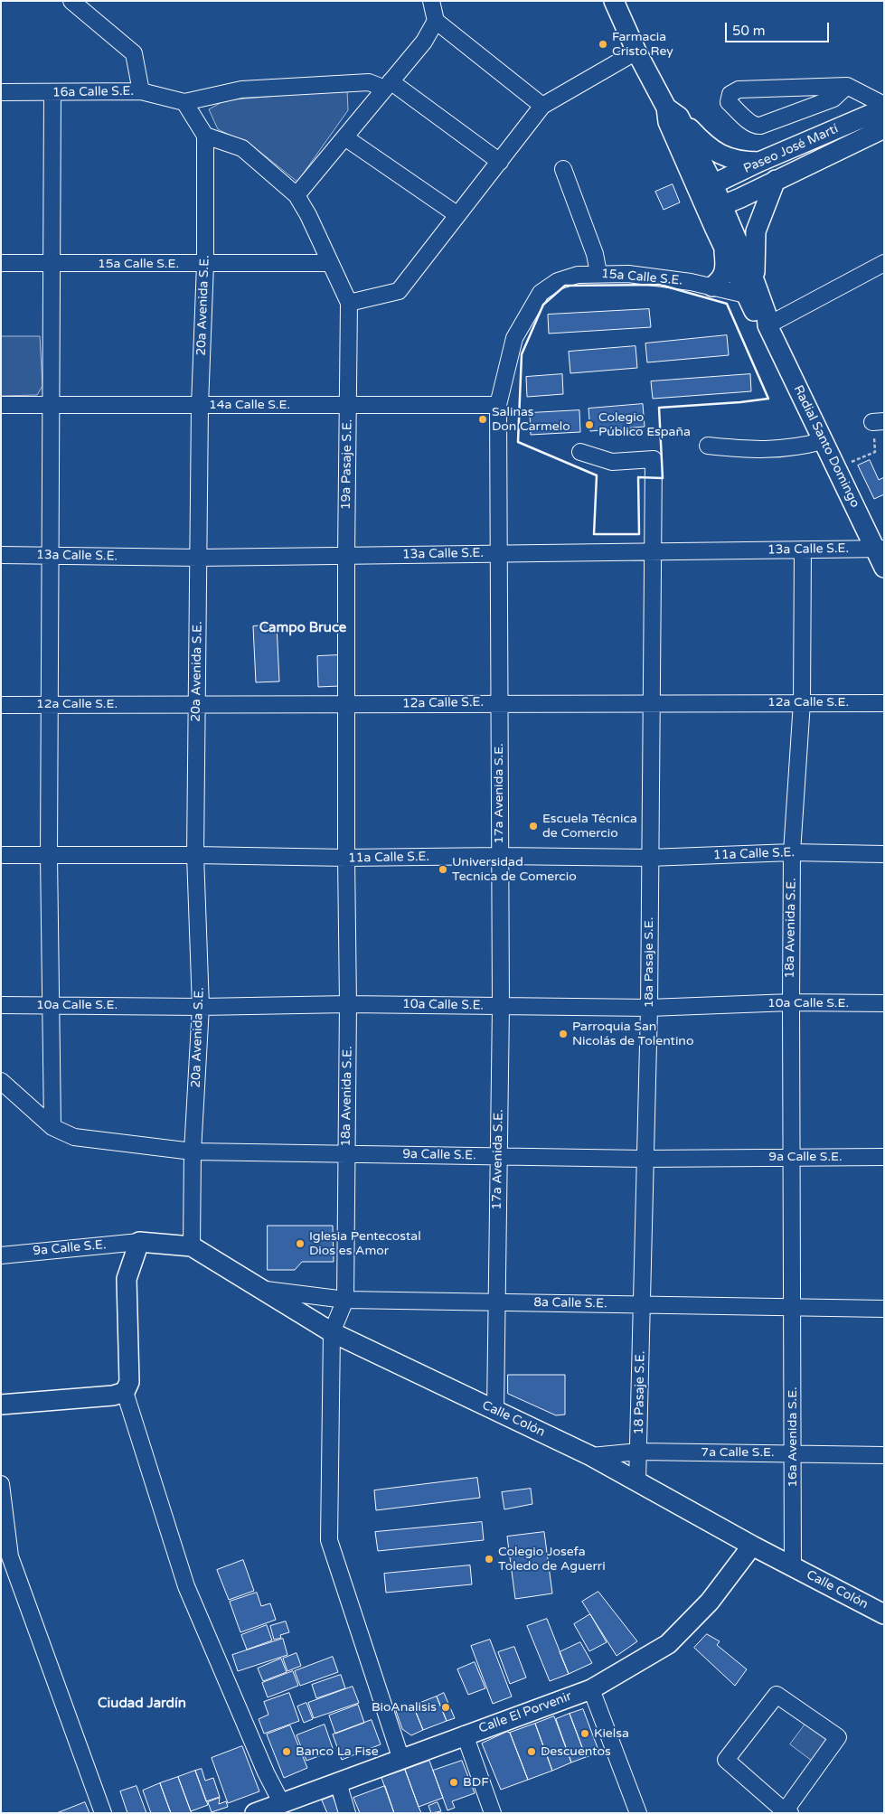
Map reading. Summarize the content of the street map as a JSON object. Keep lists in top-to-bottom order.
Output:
{
  "streets": {
    "main road": [
      "Paseo José Martí",
      "Radial Santo Domingo",
      "Calle Colón",
      "Calle El Porvenir"
    ],
    "street": [
      "16a Calle S.E.",
      "15a Calle S.E.",
      "20a Avenida S.E.",
      "14a Calle S.E.",
      "19a Pasaje S.E.",
      "13a Calle S.E.",
      "12a Calle S.E.",
      "17a Avenida S.E.",
      "11a Calle S.E.",
      "18a Avenida S.E.",
      "18a Pasaje S.E.",
      "10a Calle S.E.",
      "9a Calle S.E.",
      "8a Calle S.E.",
      "18 Pasaje S.E.",
      "16a Avenida S.E.",
      "7a Calle S.E."
    ]
  },
  "crossings": [
    ["Paseo José Martí", "Radial Santo Domingo"],
    ["15a Calle S.E.", "20a Avenida S.E."],
    ["15a Calle S.E.", "Radial Santo Domingo"],
    ["15a Calle S.E.", "19a Pasaje S.E."],
    ["15a Calle S.E.", "17a Avenida S.E."],
    ["20a Avenida S.E.", "14a Calle S.E."],
    ["20a Avenida S.E.", "19a Pasaje S.E."],
    ["20a Avenida S.E.", "13a Calle S.E."],
    ["20a Avenida S.E.", "12a Calle S.E."],
    ["20a Avenida S.E.", "11a Calle S.E."],
    ["20a Avenida S.E.", "10a Calle S.E."],
    ["20a Avenida S.E.", "9a Calle S.E."],
    ["20a Avenida S.E.", "Calle Colón"],
    ["14a Calle S.E.", "19a Pasaje S.E."],
    ["14a Calle S.E.", "17a Avenida S.E."],
    ["Radial Santo Domingo", "13a Calle S.E."],
    ["19a Pasaje S.E.", "13a Calle S.E."],
    ["19a Pasaje S.E.", "12a Calle S.E."],
    ["19a Pasaje S.E.", "11a Calle S.E."],
    ["19a Pasaje S.E.", "18a Avenida S.E."],
    ["13a Calle S.E.", "17a Avenida S.E."],
    ["13a Calle S.E.", "18a Avenida S.E."],
    ["12a Calle S.E.", "17a Avenida S.E."],
    ["12a Calle S.E.", "18a Avenida S.E."],
    ["12a Calle S.E.", "18a Pasaje S.E."],
    ["17a Avenida S.E.", "11a Calle S.E."],
    ["17a Avenida S.E.", "10a Calle S.E."],
    ["17a Avenida S.E.", "9a Calle S.E."],
    ["17a Avenida S.E.", "8a Calle S.E."],
    ["17a Avenida S.E.", "Calle Colón"],
    ["11a Calle S.E.", "18a Avenida S.E."],
    ["11a Calle S.E.", "18a Pasaje S.E."],
    ["18a Avenida S.E.", "10a Calle S.E."],
    ["18a Avenida S.E.", "9a Calle S.E."],
    ["18a Avenida S.E.", "8a Calle S.E."],
    ["18a Avenida S.E.", "Calle Colón"],
    ["18a Avenida S.E.", "16a Avenida S.E."],
    ["18a Pasaje S.E.", "10a Calle S.E."],
    ["18a Pasaje S.E.", "9a Calle S.E."],
    ["18a Pasaje S.E.", "8a Calle S.E."],
    ["18a Pasaje S.E.", "18 Pasaje S.E."],
    ["9a Calle S.E.", "Calle Colón"],
    ["8a Calle S.E.", "18 Pasaje S.E."],
    ["8a Calle S.E.", "Calle Colón"],
    ["8a Calle S.E.", "16a Avenida S.E."],
    ["18 Pasaje S.E.", "Calle Colón"],
    ["18 Pasaje S.E.", "7a Calle S.E."],
    ["Calle Colón", "16a Avenida S.E."],
    ["Calle Colón", "7a Calle S.E."],
    ["Calle Colón", "Calle El Porvenir"],
    ["16a Avenida S.E.", "7a Calle S.E."]
  ],
  "districts": ["Campo Bruce", "Ciudad Jardín"],
  "places": [
    "Farmacia Cristo Rey",
    "Salinas Don Carmelo",
    "Colegio Público España",
    "Escuela Técnica de Comercio",
    "Universidad Tecnica de Comercio",
    "Parroquia San Nicolás de Tolentino",
    "Iglesia Pentecostal Dios es Amor",
    "Colegio Josefa Toledo de Aguerri",
    "BioAnalisis",
    "Kielsa",
    "Banco La Fise",
    "Descuentos",
    "BDF"
  ],
  "scale_bar": "50 m"
}
